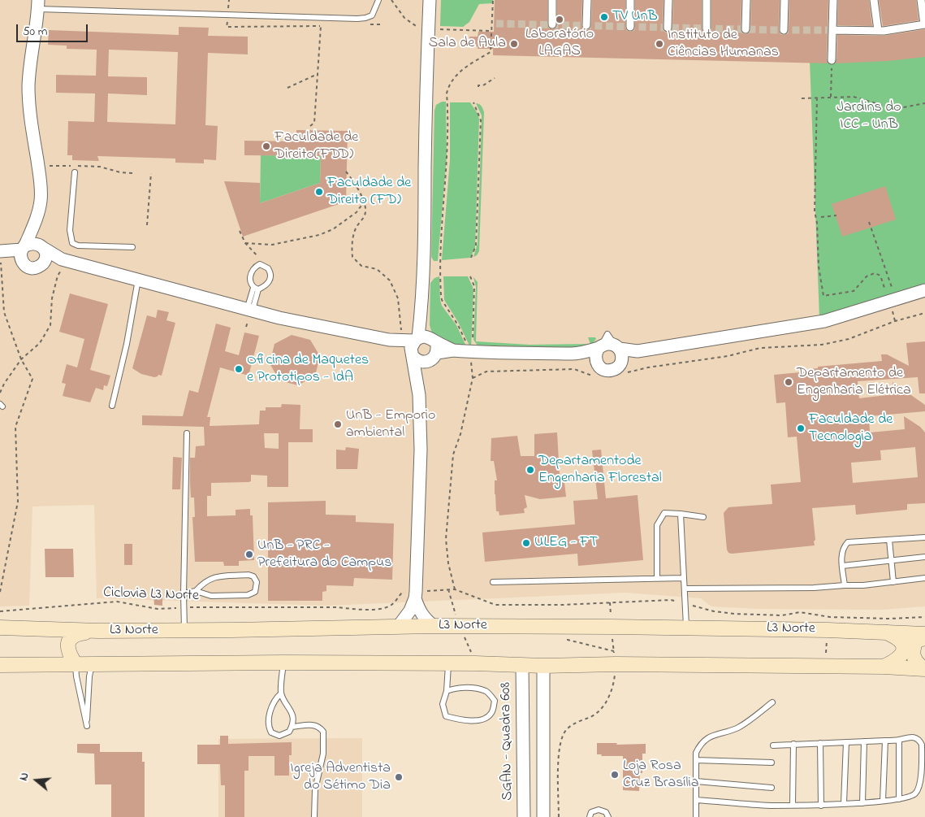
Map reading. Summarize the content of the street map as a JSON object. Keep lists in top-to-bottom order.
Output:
{
  "streets": {
    "main road": ["L3 Norte"],
    "street": ["SGAN - Quadra 608"],
    "path": ["Ciclovia L3 Norte"]
  },
  "parks": ["Jardins do ICC - UnB"],
  "places": [
    "TV UnB",
    "Laboratório LAGAS",
    "Sala de Aula",
    "Instituto de Ciências Humanas",
    "Faculdade de Direito(FDD)",
    "Faculdade de Direito (FD)",
    "Oficina de Maquetes e Prototipos - IdA",
    "Departamento de Engenharia Elétrica",
    "UnB - Emporio ambiental",
    "Faculdade de Tecnologia",
    "Departamentode Engenharia Florestal",
    "ULEG - FT",
    "UnB - PRC - Prefeitura do Campus",
    "Loja Rosa Cruz Brasília",
    "Igreja Adventista do Sétimo Dia"
  ],
  "scale_bar": "50 m",
  "north": "left"
}
